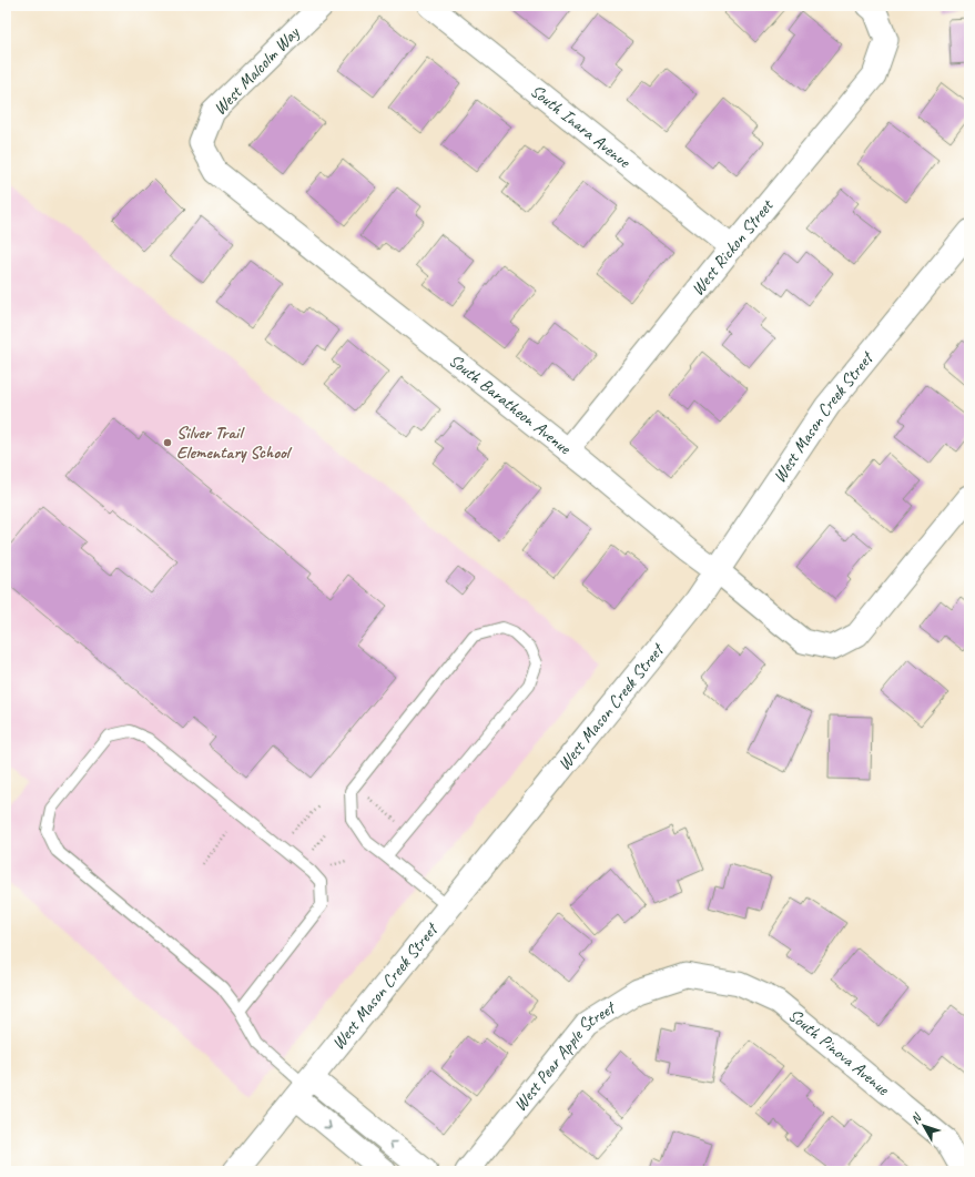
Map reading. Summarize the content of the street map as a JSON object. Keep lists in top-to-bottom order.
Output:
{
  "streets": {
    "street": [
      "West Malcolm Way",
      "South Inara Avenue",
      "West Rickon Street",
      "South Baratheon Avenue",
      "West Mason Creek Street",
      "South Pinova Avenue",
      "West Pear Apple Street"
    ]
  },
  "crossings": [
    ["West Malcolm Way", "South Baratheon Avenue"],
    ["South Inara Avenue", "West Rickon Street"],
    ["West Rickon Street", "South Baratheon Avenue"],
    ["South Baratheon Avenue", "West Mason Creek Street"],
    ["South Pinova Avenue", "West Pear Apple Street"]
  ],
  "places": ["Silver Trail Elementary School"],
  "north": "top left"
}
